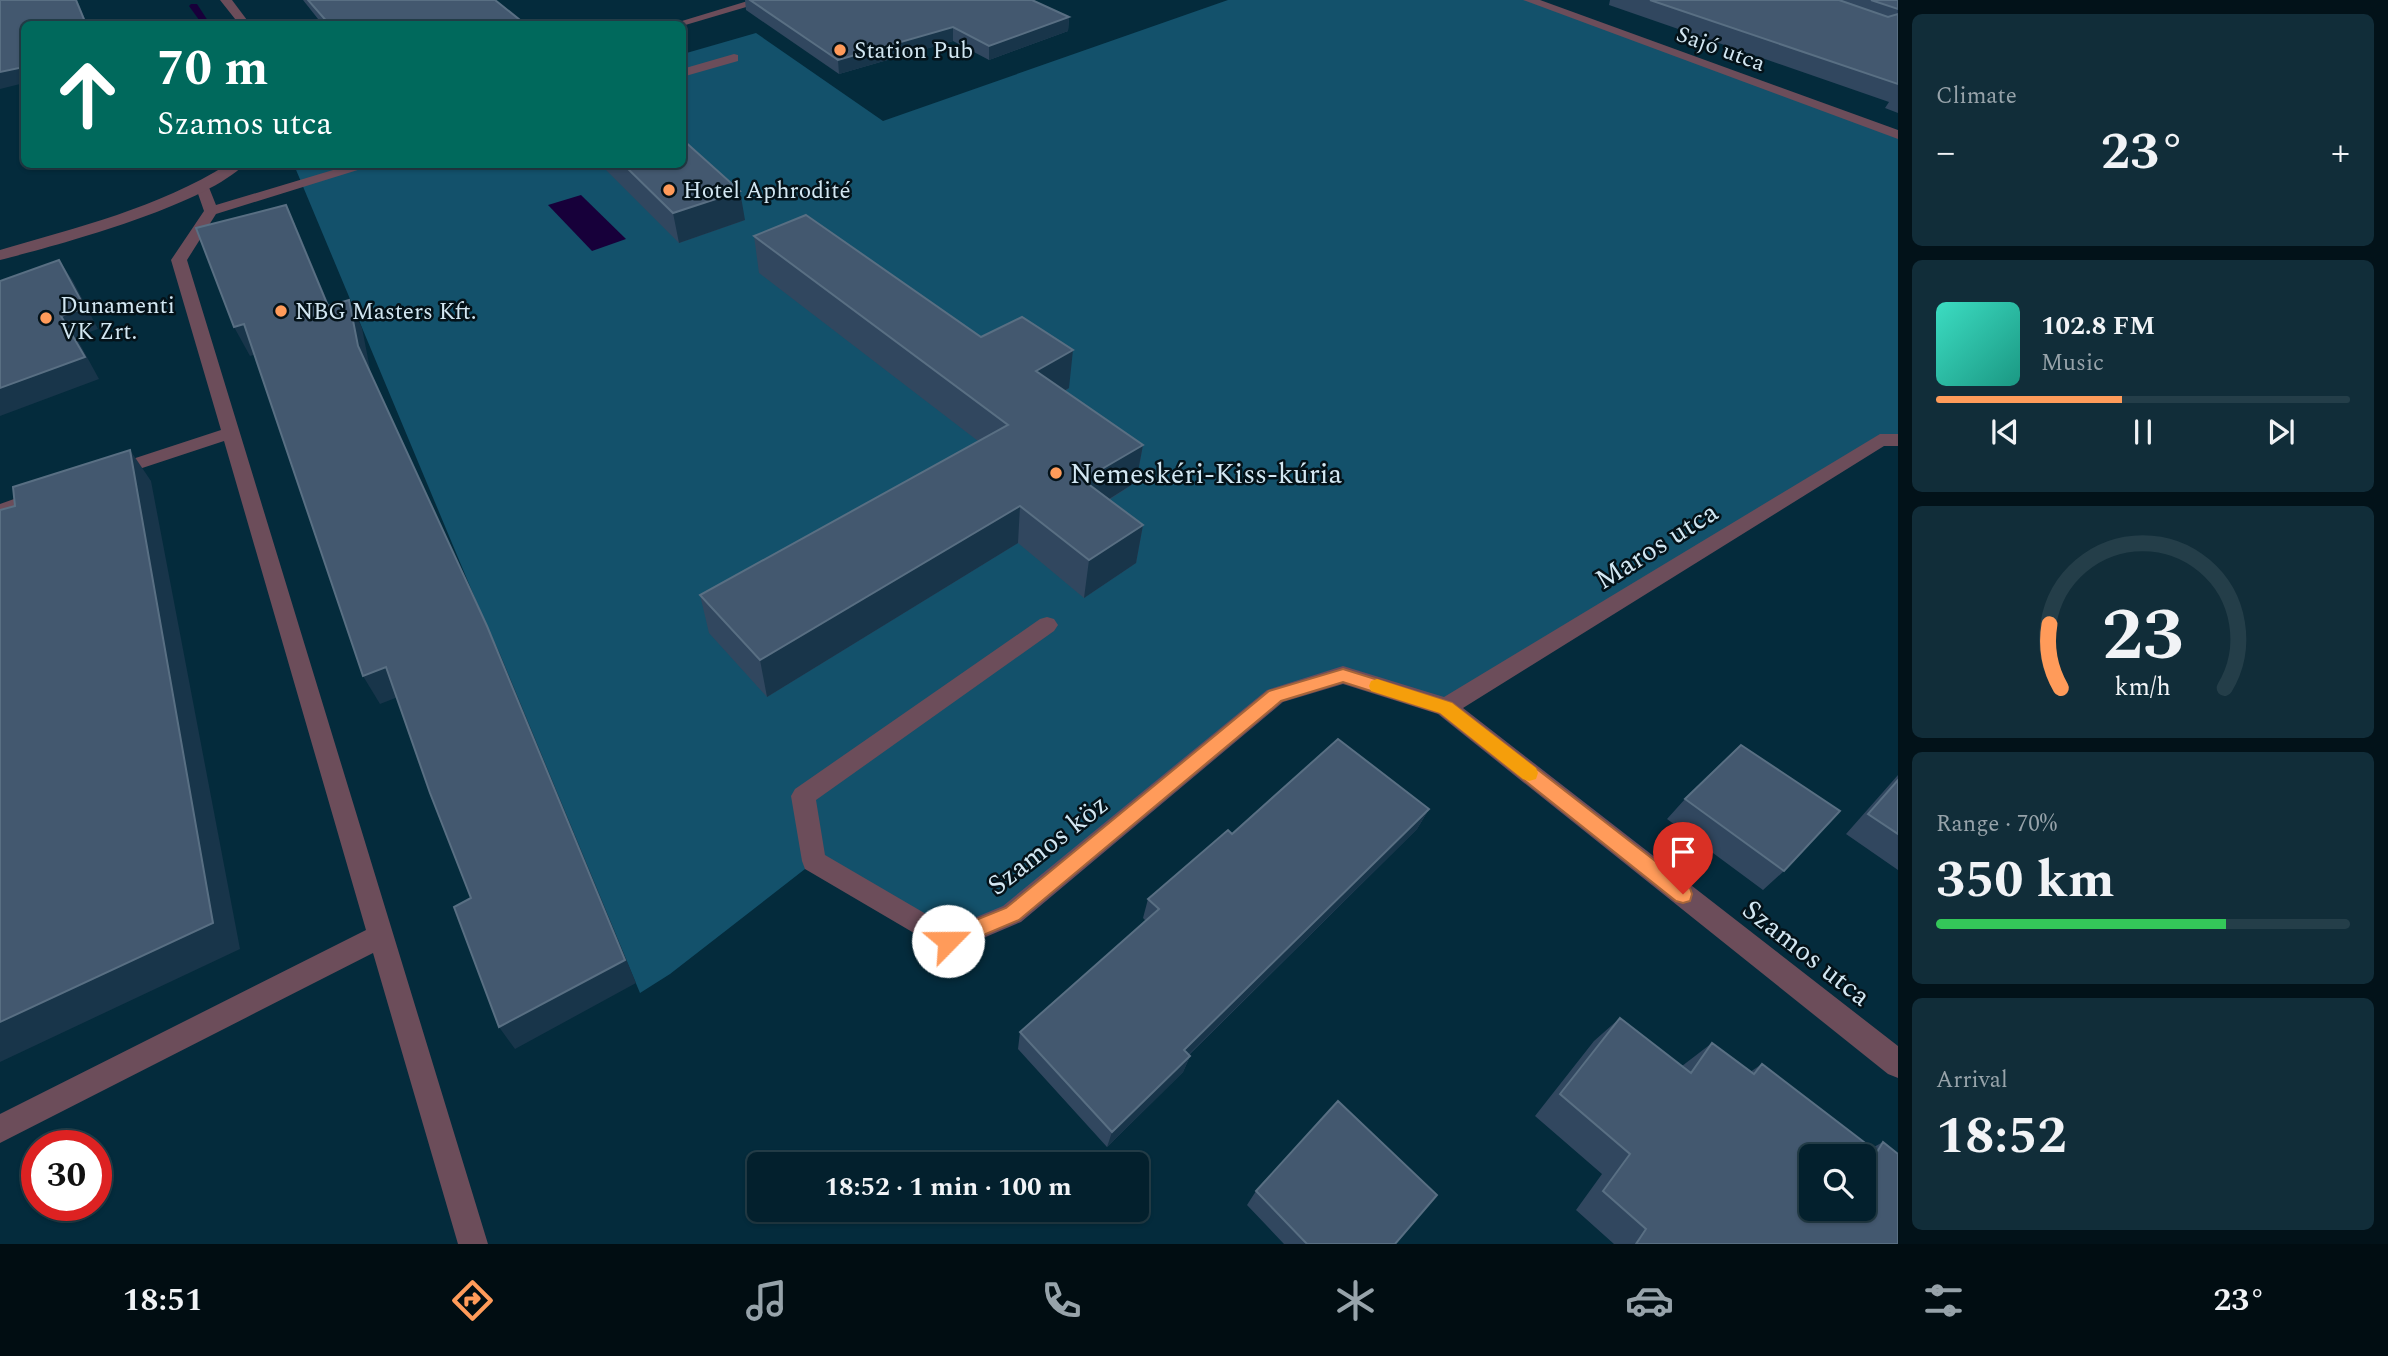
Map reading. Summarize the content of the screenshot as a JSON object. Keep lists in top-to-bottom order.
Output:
{
  "streets": {
    "street": [
      "Sajó utca",
      "Maros utca",
      "Szamos köz",
      "Szamos utca"
    ]
  },
  "crossings": [
    ["Maros utca", "Szamos köz"],
    ["Maros utca", "Szamos utca"],
    ["Szamos köz", "Szamos utca"]
  ],
  "places": [
    "Station Pub",
    "Hotel Aphrodité",
    "NBG Masters Kft.",
    "Dunamenti VK Zrt.",
    "Nemeskéri-Kiss-kúria"
  ],
  "page": {
    "tile": [
      "Climate",
      ["Range · 70%", "350 km"],
      ["Arrival", "18:52"]
    ],
    "turn": ["70 m", "Szamos utca"],
    "heat": ["−", "23°", "+"],
    "song": ["102.8 FM", "Music"],
    "limit": "30",
    "trip": "18:52 · 1 min · 100 m",
    "tabs": ["18:51", "23°"],
    "gauge": ["23", "km/h"]
  }
}
